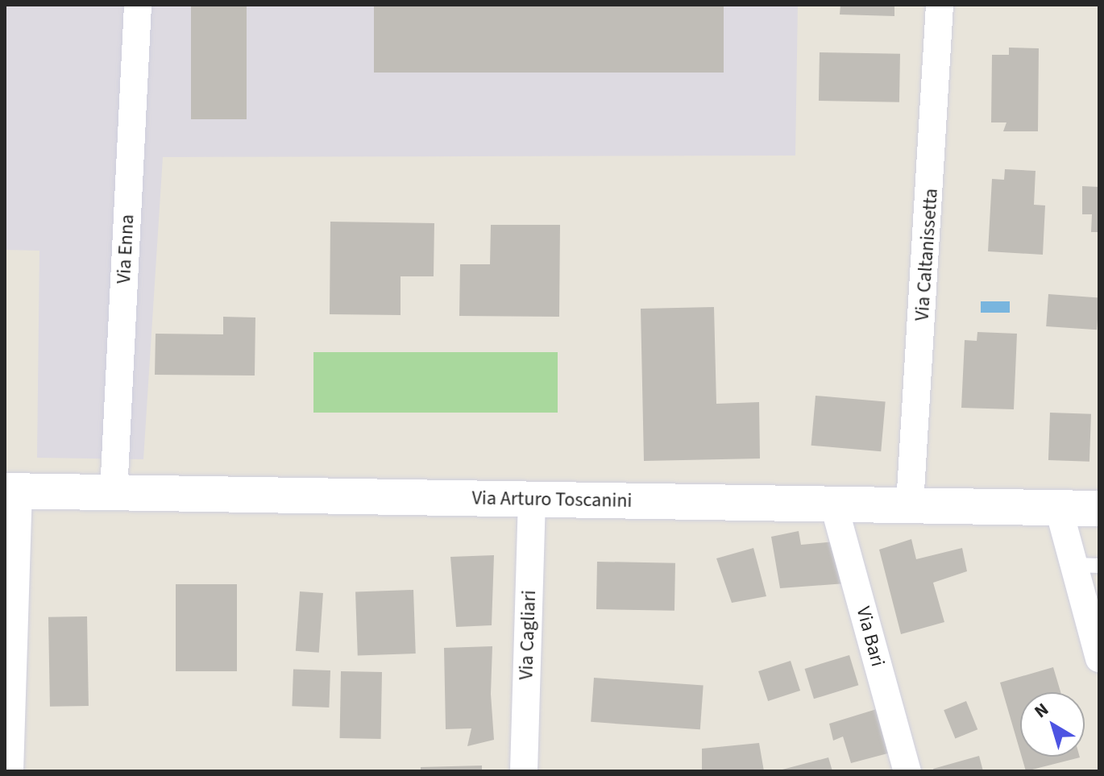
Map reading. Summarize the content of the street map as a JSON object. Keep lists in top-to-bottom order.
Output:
{
  "streets": {
    "street": [
      "Via Enna",
      "Via Caltanissetta",
      "Via Arturo Toscanini",
      "Via Cagliari",
      "Via Bari"
    ]
  },
  "crossings": [
    ["Via Enna", "Via Arturo Toscanini"],
    ["Via Caltanissetta", "Via Arturo Toscanini"],
    ["Via Arturo Toscanini", "Via Cagliari"],
    ["Via Arturo Toscanini", "Via Bari"]
  ],
  "north": "top left"
}
